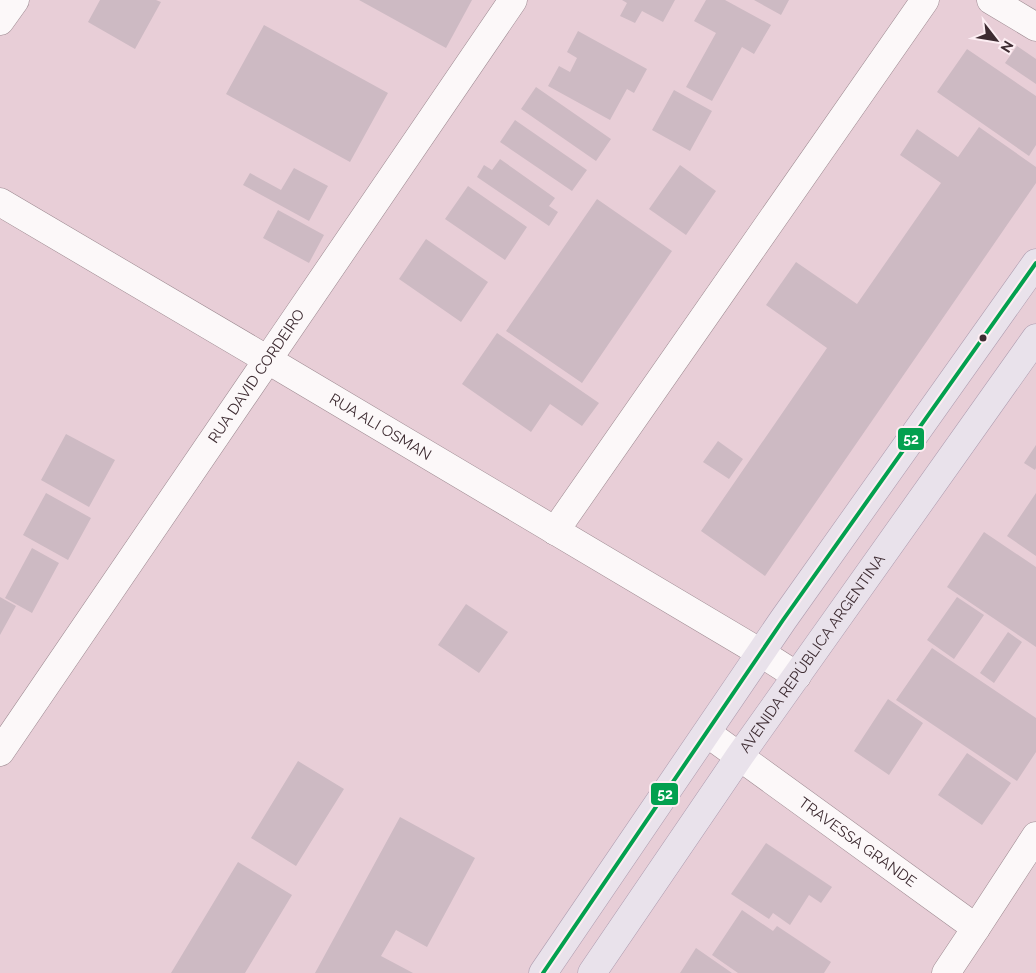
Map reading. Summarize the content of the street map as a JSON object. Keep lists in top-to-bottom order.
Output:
{
  "streets": {
    "main road": ["AVENIDA REPÚBLICA ARGENTINA"],
    "street": ["RUA DAVID CORDEIRO", "RUA ALI OSMAN", "TRAVESSA GRANDE"]
  },
  "crossings": [
    ["RUA DAVID CORDEIRO", "RUA ALI OSMAN"],
    ["RUA ALI OSMAN", "AVENIDA REPÚBLICA ARGENTINA"],
    ["AVENIDA REPÚBLICA ARGENTINA", "TRAVESSA GRANDE"]
  ],
  "lines": ["transit line 52"],
  "north": "bottom right"
}
